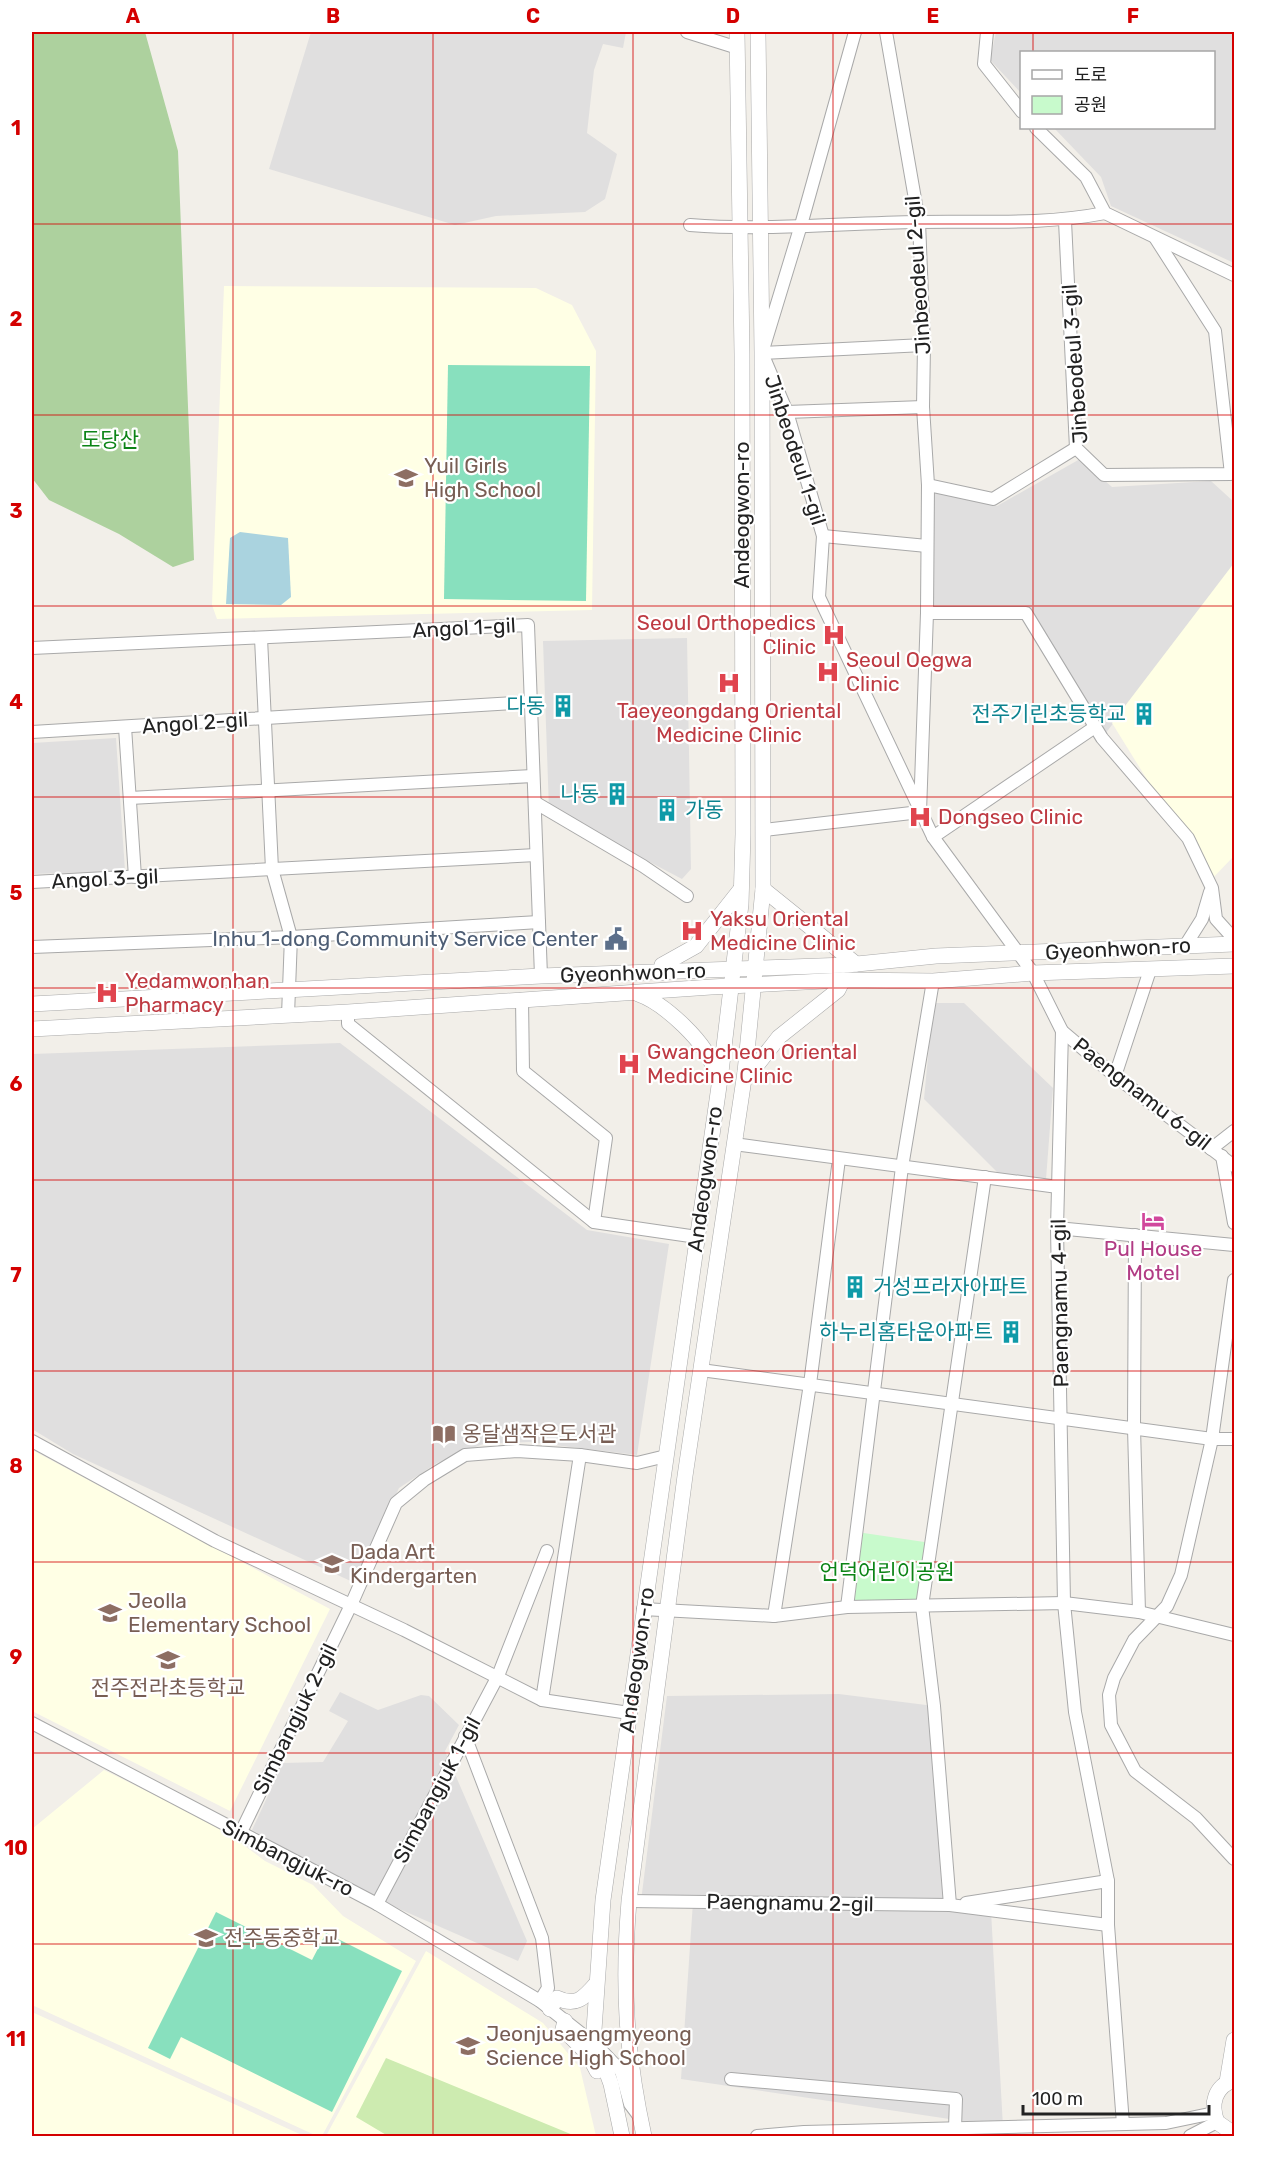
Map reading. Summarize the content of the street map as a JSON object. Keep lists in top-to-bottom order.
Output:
{
  "streets": {
    "street": [
      "Jinbeodeul 2-gil",
      "Jinbeodeul 3-gil",
      "Jinbeodeul 1-gil",
      "Andeogwon-ro",
      "Angol 1-gil",
      "Angol 2-gil",
      "Angol 3-gil",
      "Gyeonhwon-ro",
      "Paengnamu 6-gil",
      "Paengnamu 4-gil",
      "Simbangjuk 2-gil",
      "Simbangjuk 1-gil",
      "Simbangjuk-ro",
      "Paengnamu 2-gil"
    ]
  },
  "crossings": [
    ["Jinbeodeul 2-gil", "Jinbeodeul 1-gil"],
    ["Jinbeodeul 1-gil", "Andeogwon-ro"],
    ["Jinbeodeul 1-gil", "Gyeonhwon-ro"],
    ["Jinbeodeul 1-gil", "Paengnamu 6-gil"],
    ["Andeogwon-ro", "Gyeonhwon-ro"],
    ["Andeogwon-ro", "Paengnamu 4-gil"],
    ["Andeogwon-ro", "Simbangjuk 2-gil"],
    ["Andeogwon-ro", "Simbangjuk-ro"],
    ["Andeogwon-ro", "Paengnamu 2-gil"],
    ["Angol 1-gil", "Angol 2-gil"],
    ["Angol 1-gil", "Gyeonhwon-ro"],
    ["Angol 2-gil", "Angol 3-gil"],
    ["Angol 2-gil", "Gyeonhwon-ro"],
    ["Gyeonhwon-ro", "Paengnamu 6-gil"],
    ["Paengnamu 6-gil", "Paengnamu 4-gil"],
    ["Paengnamu 4-gil", "Paengnamu 2-gil"],
    ["Simbangjuk 2-gil", "Simbangjuk-ro"],
    ["Simbangjuk 1-gil", "Simbangjuk-ro"]
  ],
  "parks": ["도당산", "언덕어린이공원"],
  "places": {
    "school or university": [
      "Yuil Girls High School",
      "Dada Art Kindergarten",
      "Jeolla Elementary School",
      "전주전라초등학교",
      "전주동중학교",
      "Jeonjusaengmyeong Science High School"
    ],
    "hospital": [
      "Seoul Orthopedics Clinic",
      "Seoul Oegwa Clinic",
      "Taeyeongdang Oriental Medicine Clinic",
      "Dongseo Clinic",
      "Yaksu Oriental Medicine Clinic",
      "Yedamwonhan Pharmacy",
      "Gwangcheon Oriental Medicine Clinic"
    ],
    "building": [
      "다동",
      "전주기린초등학교",
      "나동",
      "가동",
      "거성프라자아파트",
      "하누리홈타운아파트"
    ],
    "public building": ["Inhu 1-dong Community Service Center"],
    "hotel": ["Pul House Motel"],
    "library": ["옹달샘작은도서관"]
  },
  "legend": ["도로", "공원"],
  "scale_bar": "100 m",
  "grid": {
    "columns": [
      "A",
      "B",
      "C",
      "D",
      "E",
      "F"
    ],
    "rows": [
      "1",
      "2",
      "3",
      "4",
      "5",
      "6",
      "7",
      "8",
      "9",
      "10",
      "11"
    ]
  }
}
